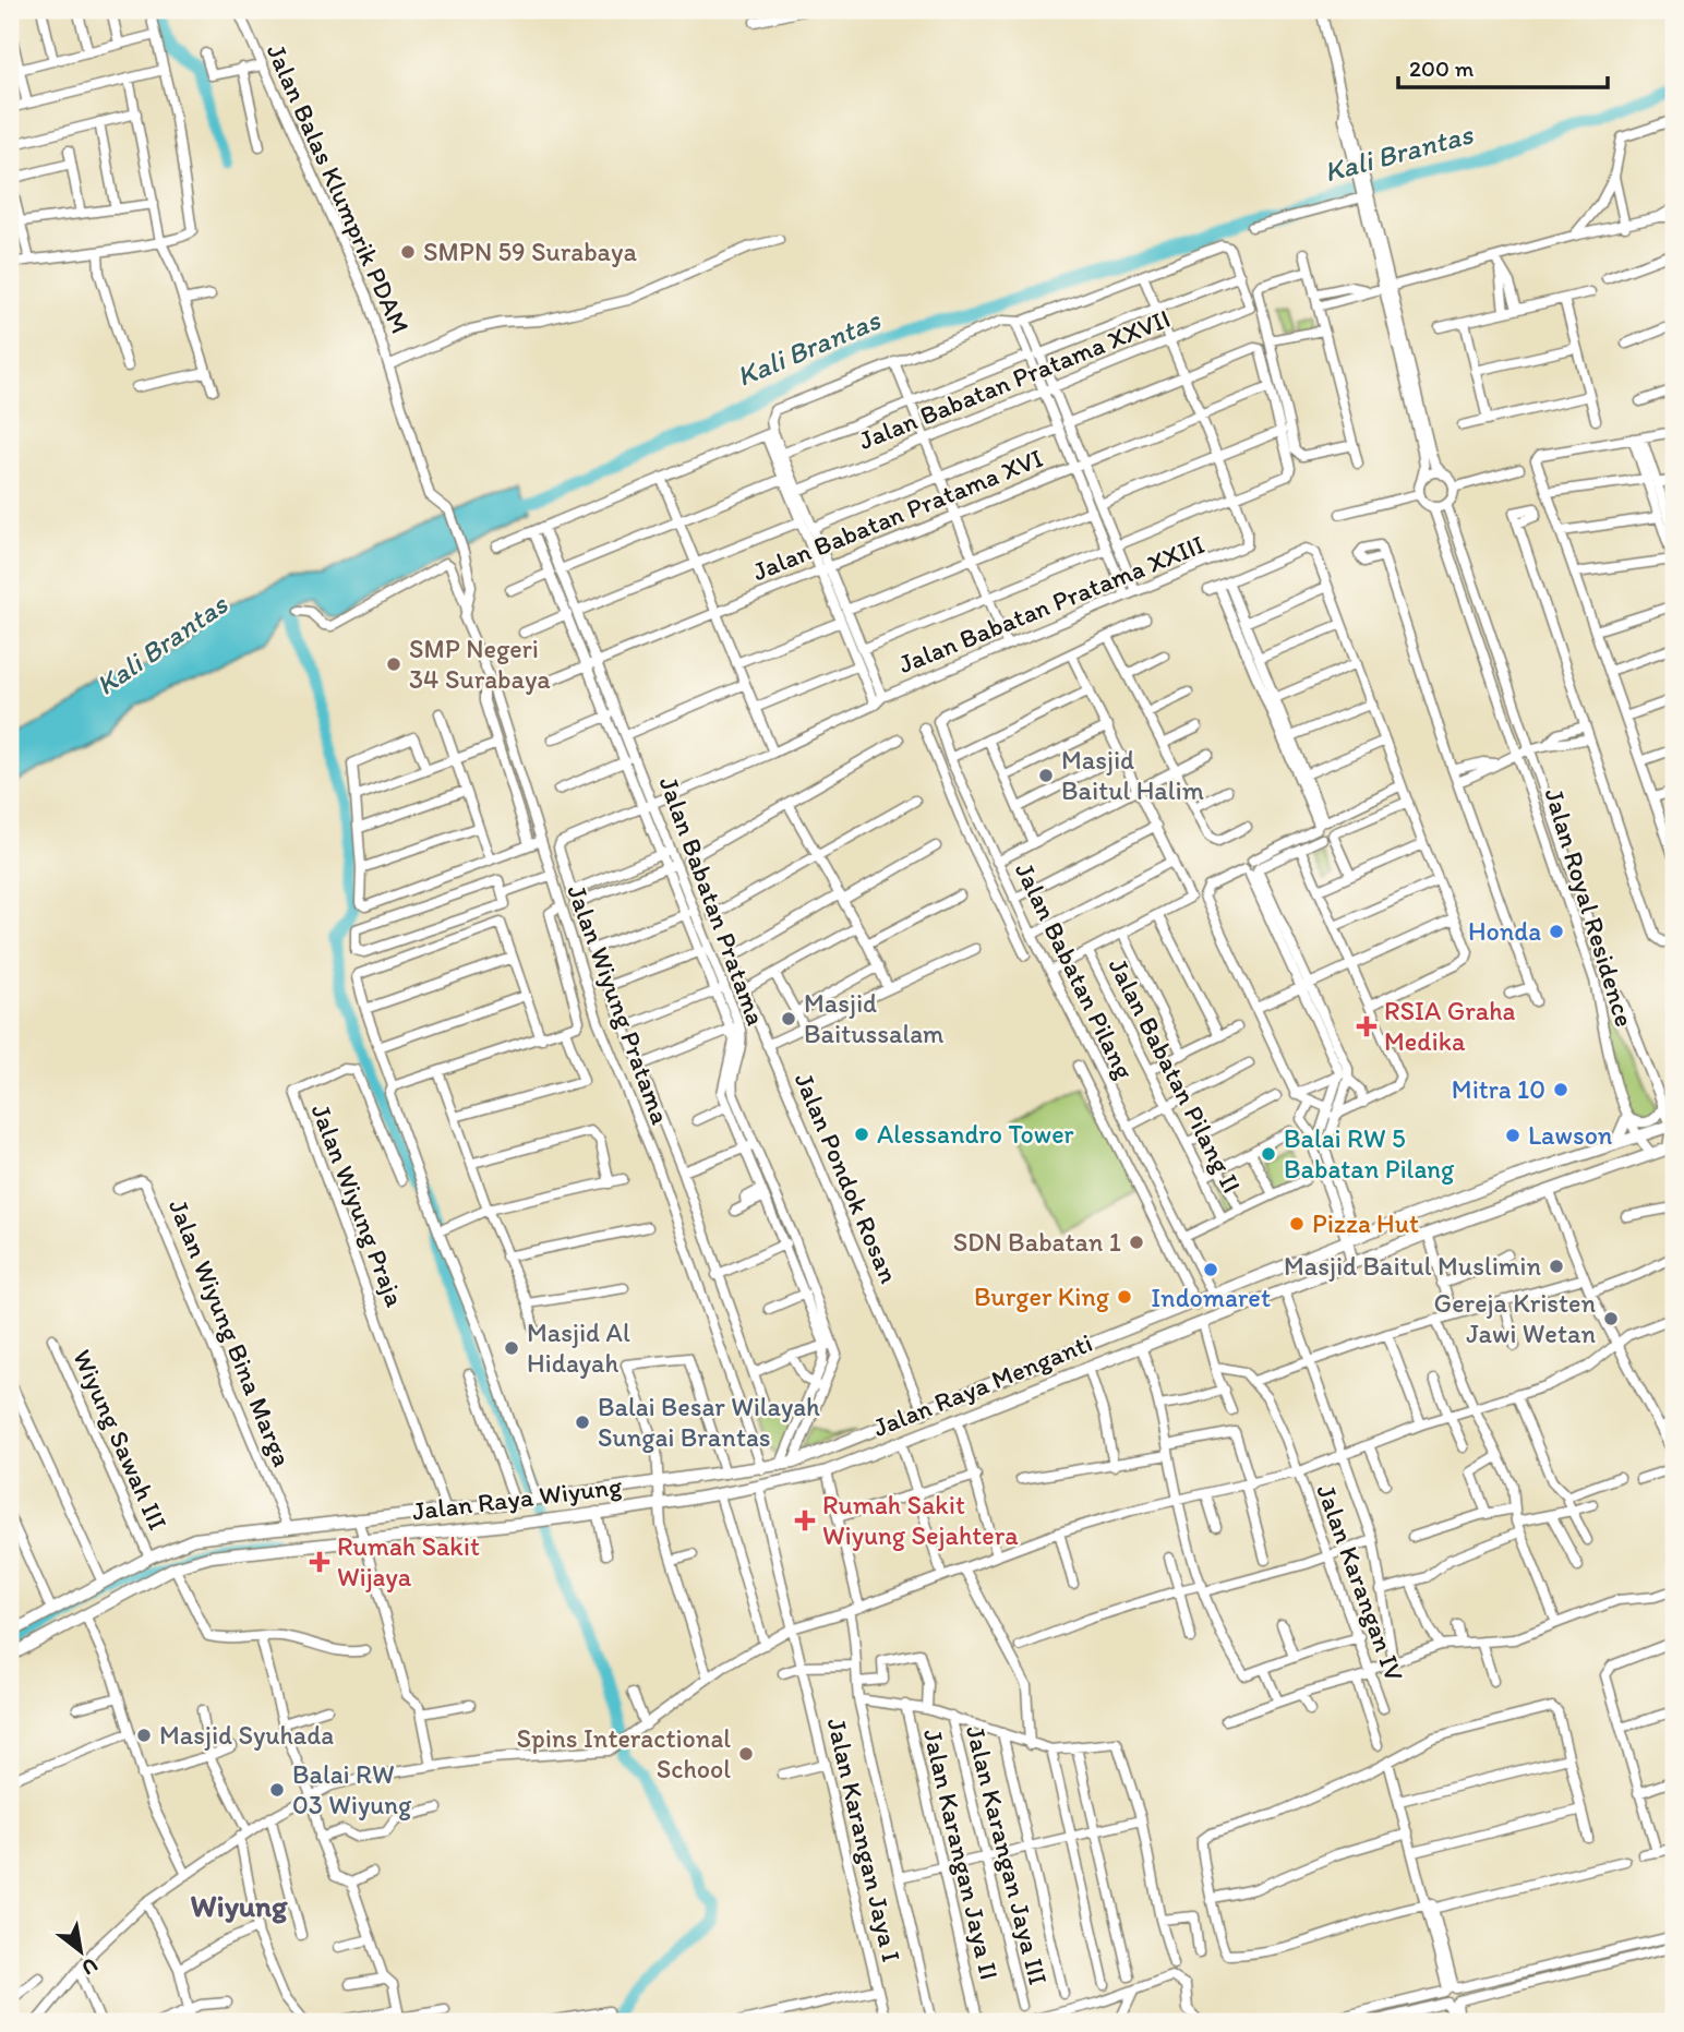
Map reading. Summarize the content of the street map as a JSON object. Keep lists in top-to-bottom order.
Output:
{
  "streets": {
    "main road": ["Jalan Raya Menganti", "Jalan Raya Wiyung"],
    "street": [
      "Jalan Balas Klumprik PDAM",
      "Jalan Babatan Pratama XXVII",
      "Jalan Babatan Pratama XVI",
      "Jalan Babatan Pratama XXIII",
      "Jalan Babatan Pratama",
      "Jalan Royal Residence",
      "Jalan Babatan Pilang",
      "Jalan Wiyung Pratama",
      "Jalan Babatan Pilang II",
      "Jalan Pondok Rosan",
      "Jalan Wiyung Praja",
      "Jalan Wiyung Bina Marga",
      "Wiyung Sawah III",
      "Jalan Karangan IV",
      "Jalan Karangan Jaya I",
      "Jalan Karangan Jaya II",
      "Jalan Karangan Jaya III"
    ]
  },
  "crossings": [
    ["Jalan Balas Klumprik PDAM", "Jalan Wiyung Pratama"],
    ["Jalan Babatan Pratama XVI", "Jalan Babatan Pratama"],
    ["Jalan Babatan Pratama XXIII", "Jalan Babatan Pratama"],
    ["Jalan Babatan Pratama XXIII", "Jalan Wiyung Pratama"],
    ["Jalan Babatan Pilang", "Jalan Raya Menganti"],
    ["Jalan Wiyung Pratama", "Jalan Raya Wiyung"],
    ["Jalan Pondok Rosan", "Jalan Raya Menganti"],
    ["Jalan Wiyung Praja", "Jalan Raya Wiyung"],
    ["Jalan Wiyung Bina Marga", "Jalan Raya Wiyung"],
    ["Jalan Raya Menganti", "Jalan Raya Wiyung"],
    ["Wiyung Sawah III", "Jalan Raya Wiyung"],
    ["Jalan Raya Wiyung", "Jalan Karangan Jaya I"]
  ],
  "districts": ["Wiyung"],
  "water": ["Kali Brantas"],
  "places": {
    "other": [
      "SMPN 59 Surabaya",
      "SMP Negeri 34 Surabaya",
      "Masjid Baitul Halim",
      "Honda",
      "Masjid Baitussalam",
      "Mitra 10",
      "Alessandro Tower",
      "Lawson",
      "Balai RW 5 Babatan Pilang",
      "Pizza Hut",
      "SDN Babatan 1",
      "Masjid Baitul Muslimin",
      "Indomaret",
      "Burger King",
      "Gereja Kristen Jawi Wetan",
      "Masjid Al Hidayah",
      "Balai Besar Wilayah Sungai Brantas",
      "Masjid Syuhada",
      "Spins Interactional School",
      "Balai RW 03 Wiyung"
    ],
    "health": ["RSIA Graha Medika", "Rumah Sakit Wiyung Sejahtera", "Rumah Sakit Wijaya"]
  },
  "scale_bar": "200 m",
  "north": "bottom right"
}
